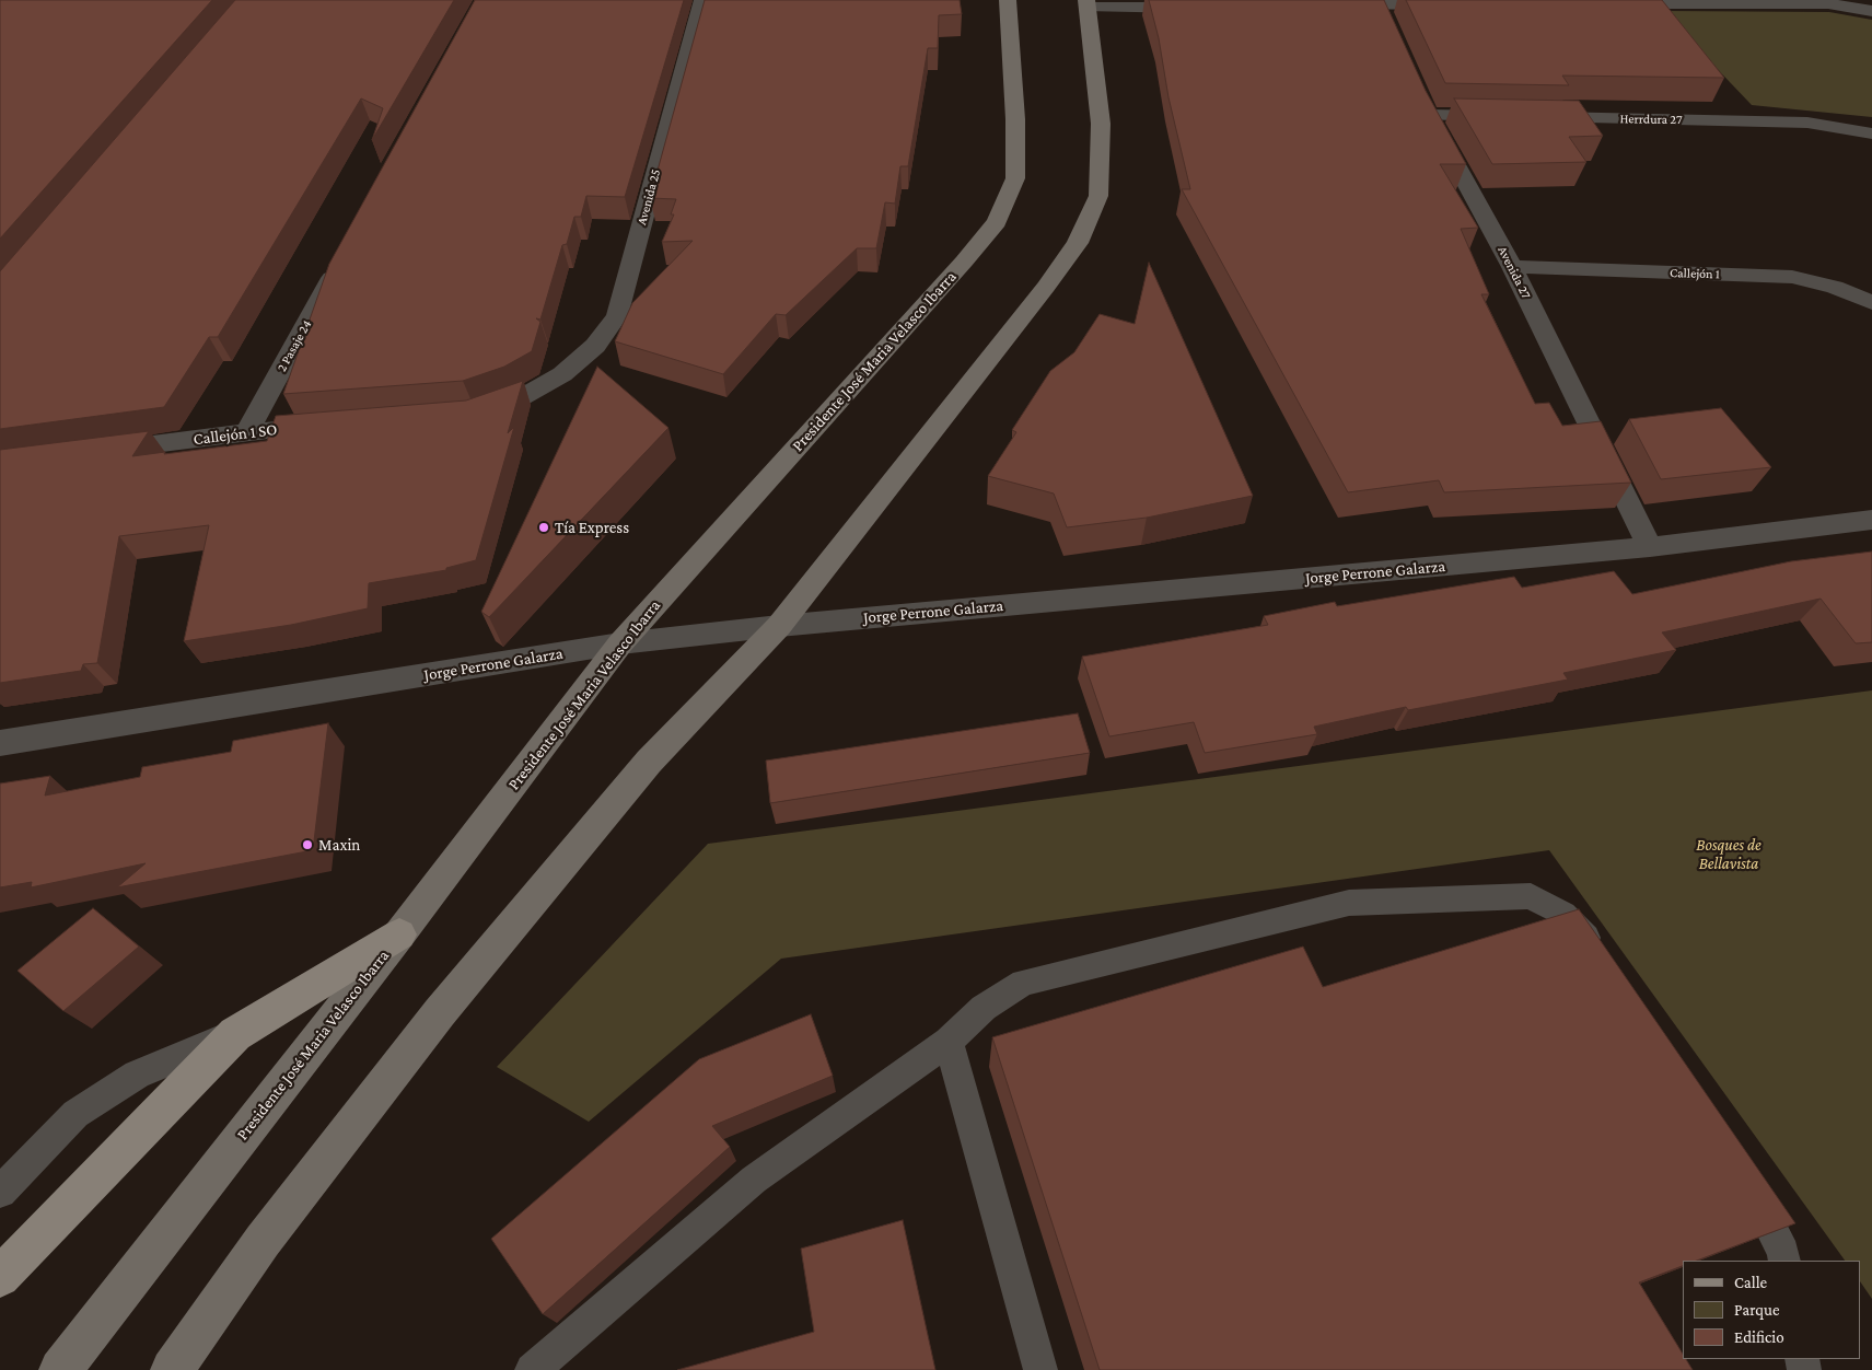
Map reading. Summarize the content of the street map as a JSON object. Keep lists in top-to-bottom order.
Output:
{
  "streets": {
    "main road": ["Presidente José Maria Velasco Ibarra"],
    "street": [
      "Herrdura 27",
      "Avenida 25",
      "Avenida 27",
      "Callejón 1",
      "2 Pasaje 24",
      "Callejón 1 SO",
      "Jorge Perrone Galarza"
    ]
  },
  "crossings": [
    ["Avenida 27", "Callejón 1"],
    ["Avenida 27", "Jorge Perrone Galarza"],
    ["2 Pasaje 24", "Callejón 1 SO"],
    ["Presidente José Maria Velasco Ibarra", "Jorge Perrone Galarza"]
  ],
  "parks": ["Bosques de Bellavista"],
  "places": ["Tía Express", "Maxin"],
  "legend": ["Calle", "Parque", "Edificio"]
}
